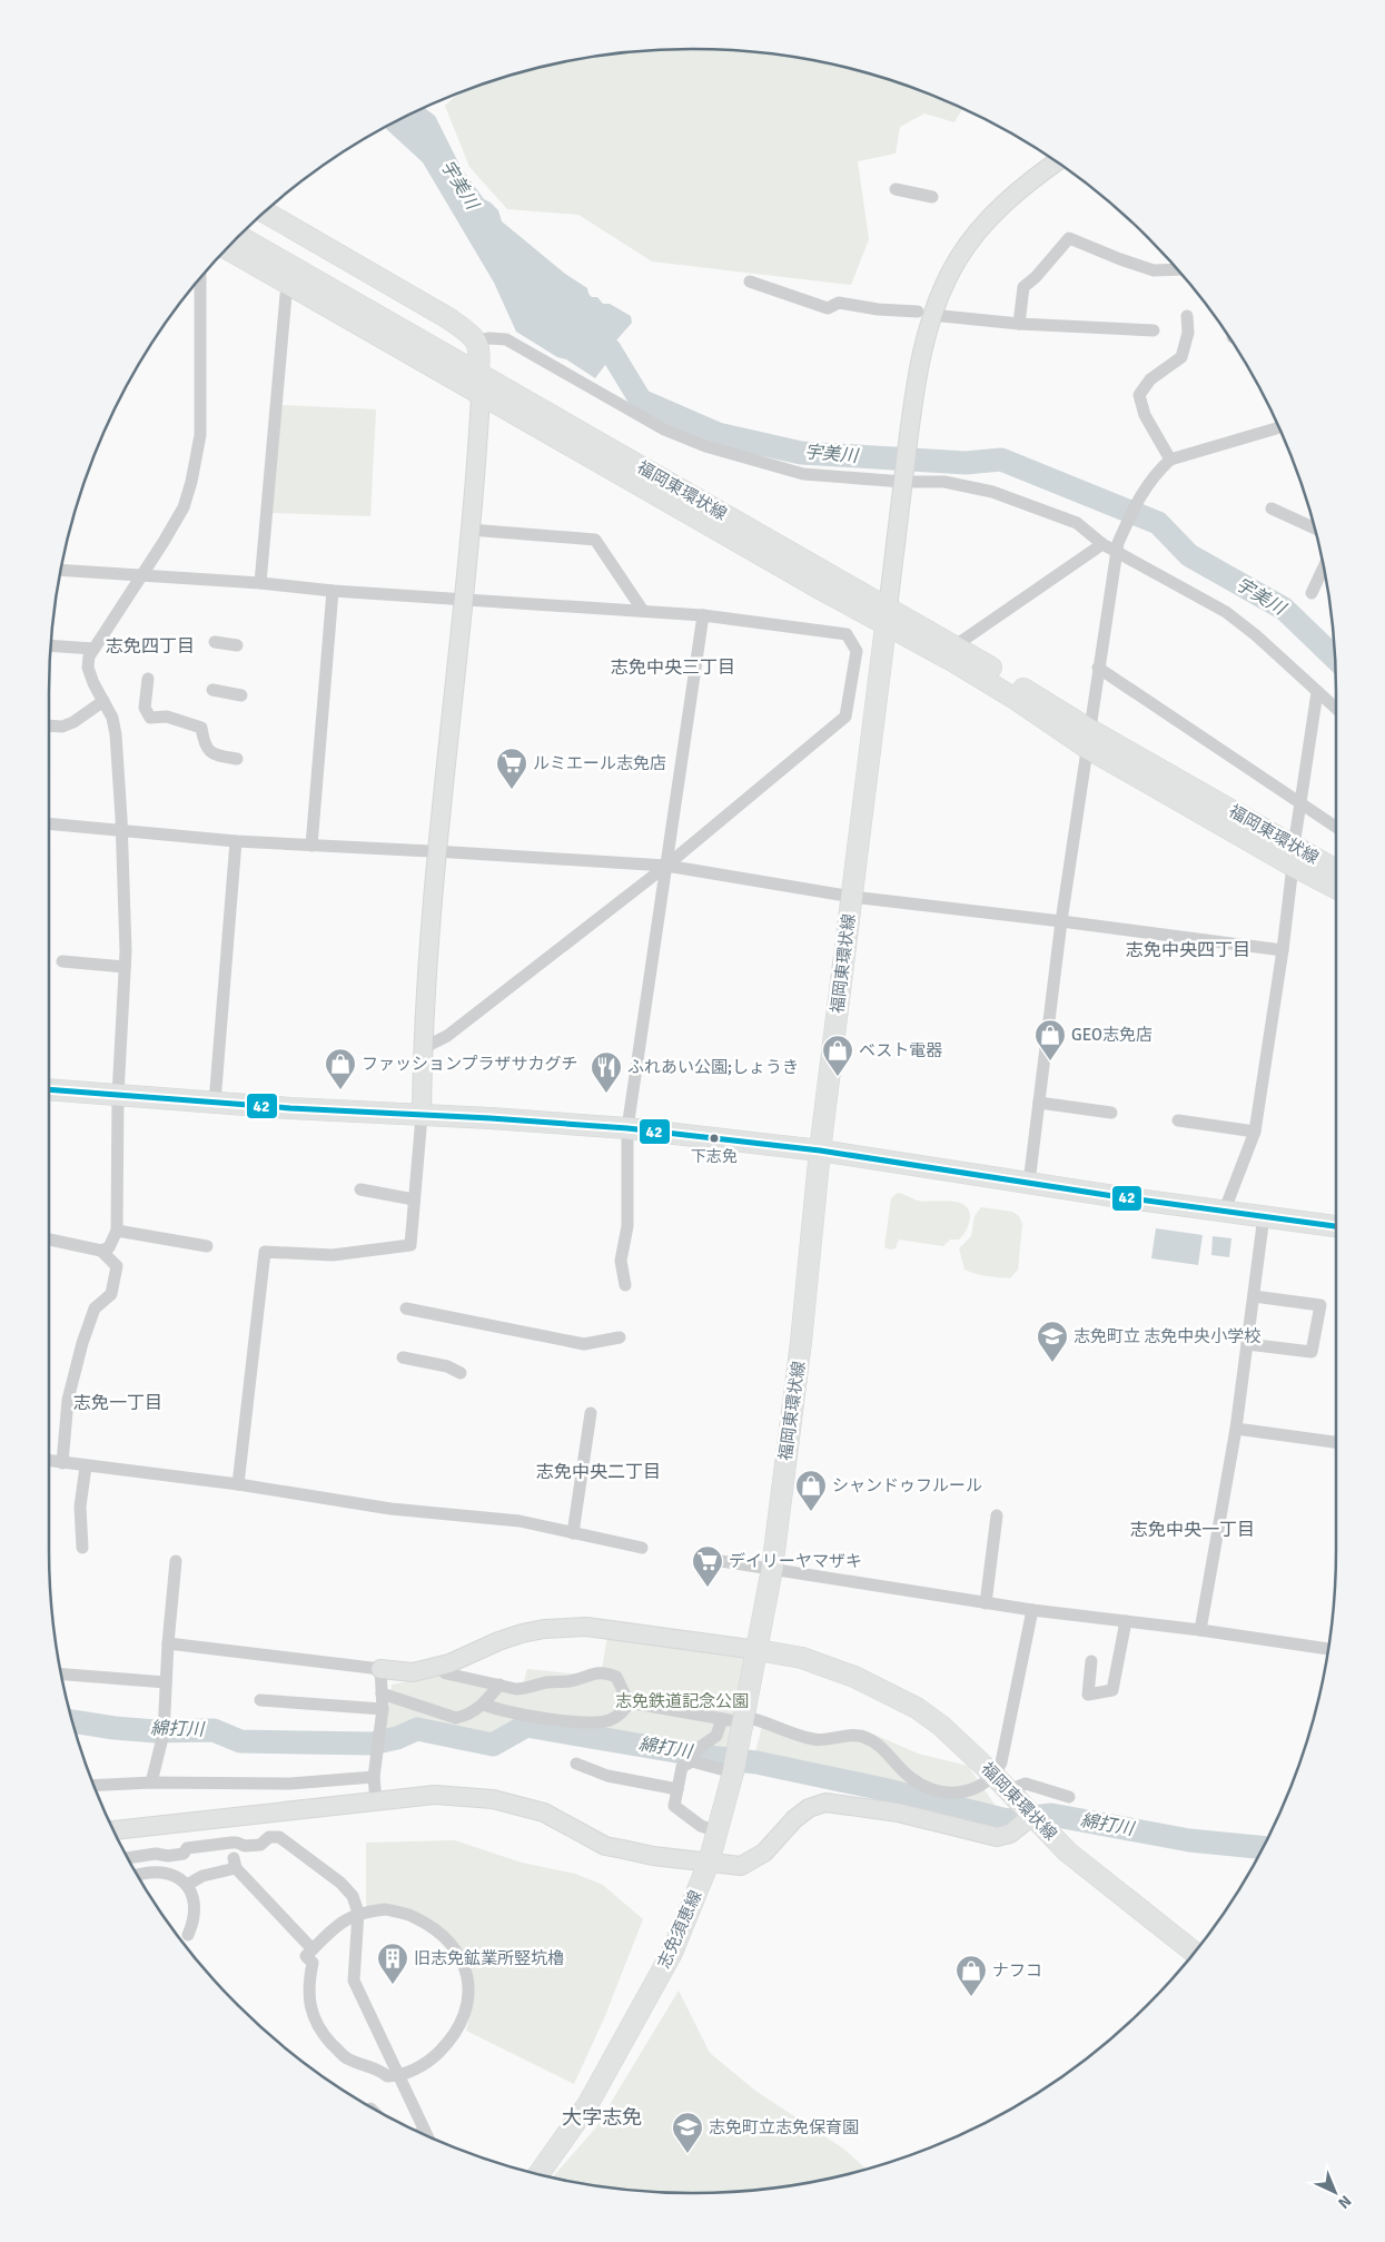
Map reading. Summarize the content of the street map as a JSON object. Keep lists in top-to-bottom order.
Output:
{
  "streets": {
    "main road": ["福岡東環状線", "志免須恵線"]
  },
  "crossings": [
    ["福岡東環状線", "志免須恵線"]
  ],
  "districts": [
    "志免四丁目",
    "志免中央三丁目",
    "志免中央四丁目",
    "志免一丁目",
    "志免中央二丁目",
    "志免中央一丁目",
    "大字志免"
  ],
  "water": ["宇美川", "綿打川"],
  "parks": ["志免鉄道記念公園"],
  "places": {
    "supermarket": ["ルミエール志免店", "デイリーヤマザキ"],
    "shop": [
      "GEO志免店",
      "ベスト電器",
      "ファッションプラザサカグチ",
      "シャンドゥフルール",
      "ナフコ"
    ],
    "restaurant": ["ふれあい公園;しょうき"],
    "other": ["下志免"],
    "school or university": ["志免町立 志免中央小学校", "志免町立志免保育園"],
    "building": ["旧志免鉱業所竪坑櫓"]
  },
  "lines": ["transit line 42"],
  "north": "bottom right"
}
